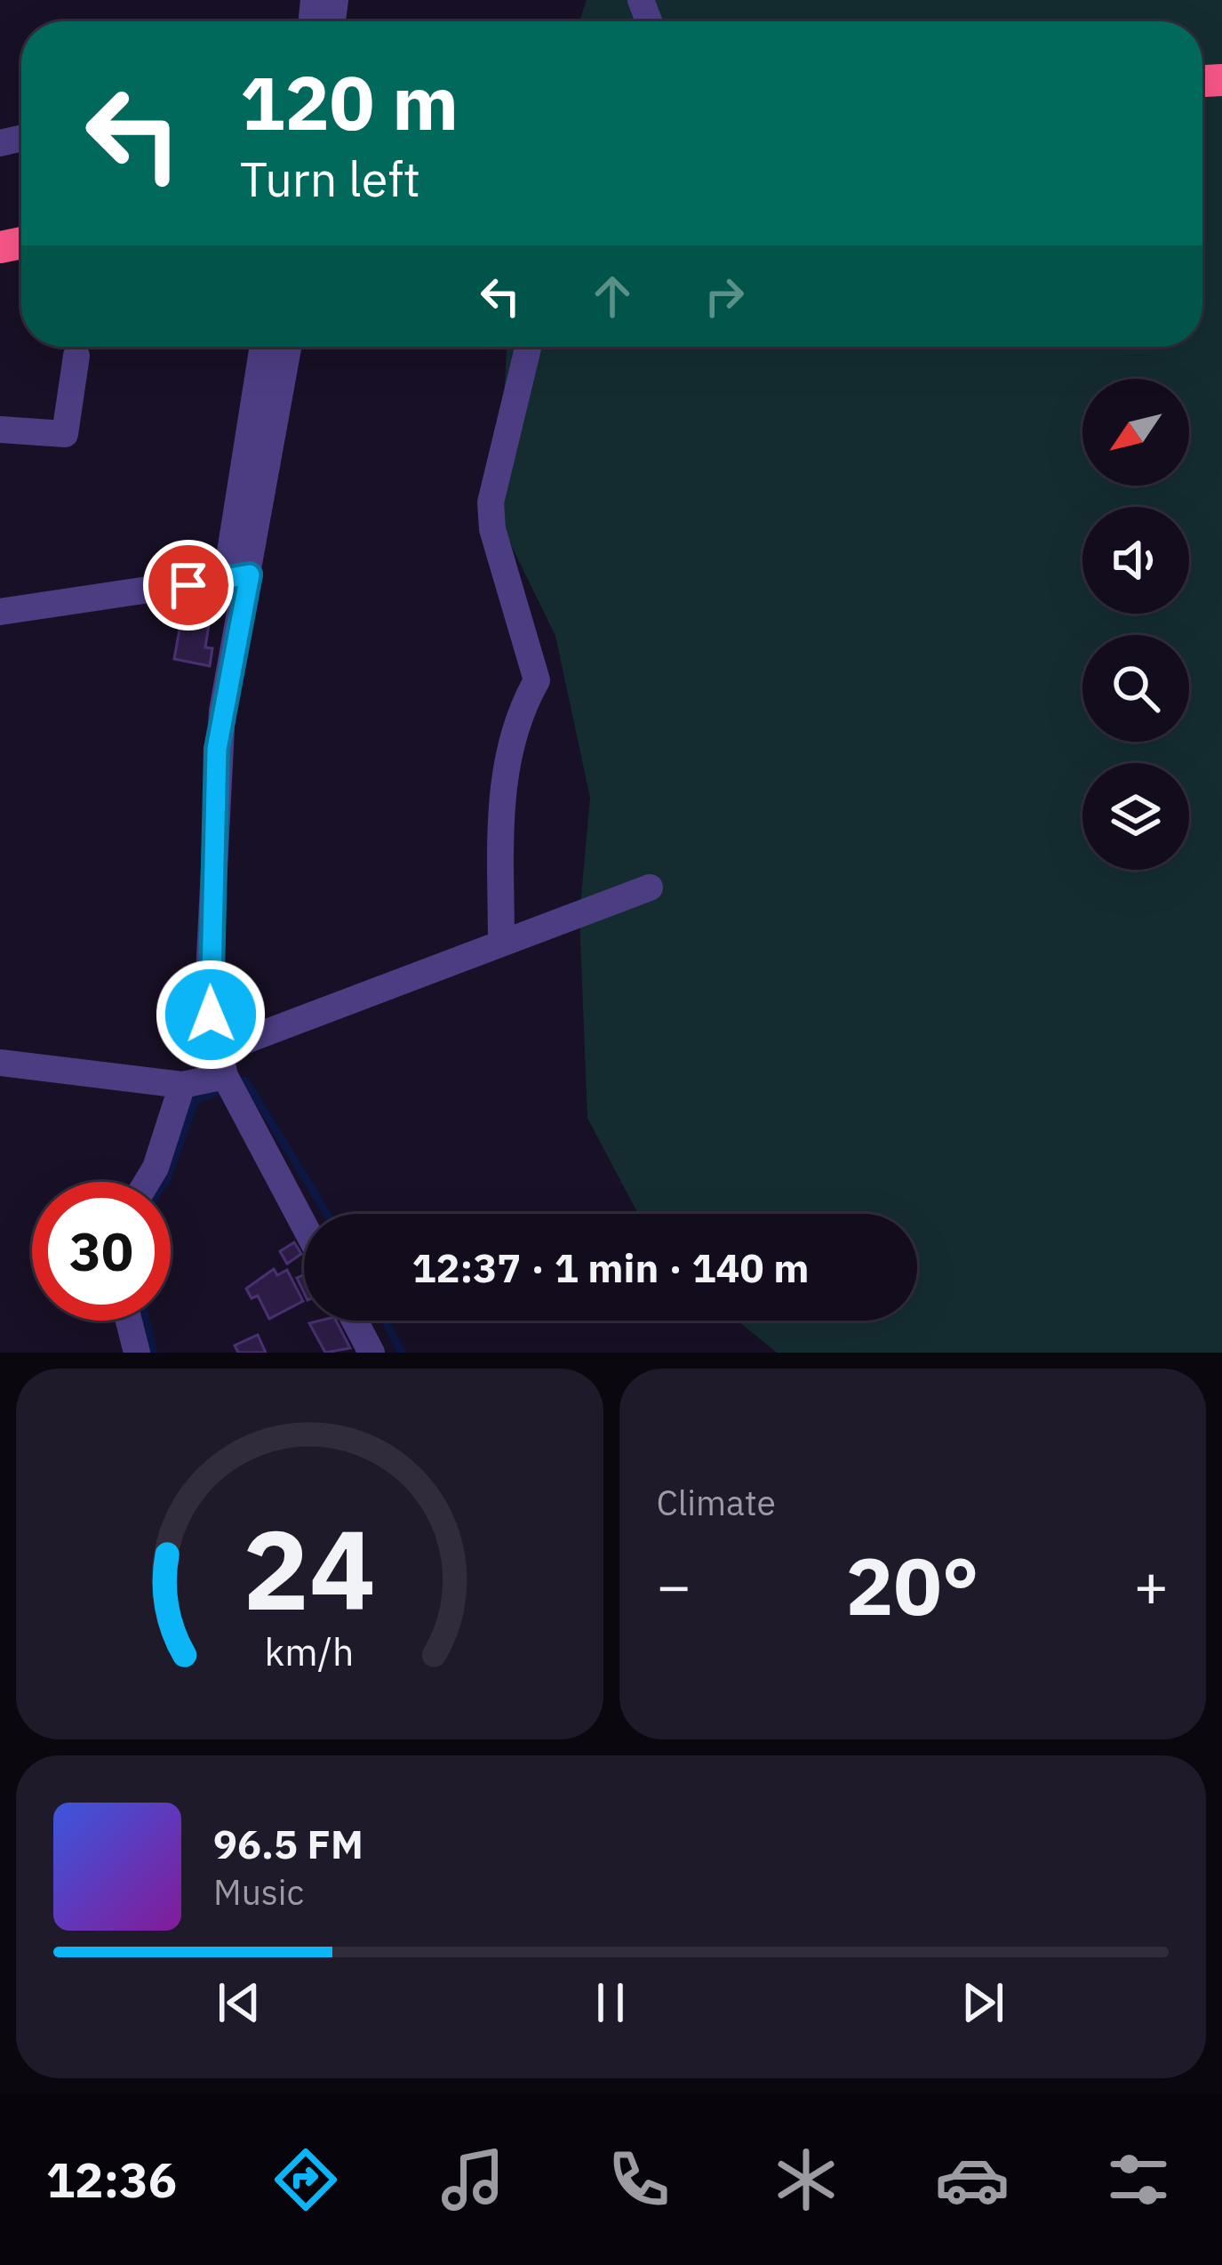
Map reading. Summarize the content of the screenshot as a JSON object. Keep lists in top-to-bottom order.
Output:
{
  "north": "bottom left",
  "page": {
    "turn": ["120 m", "Turn left"],
    "limit": "30",
    "trip": "12:37 · 1 min · 140 m",
    "tile": "Climate",
    "heat": ["−", "20°", "+"],
    "song": ["96.5 FM", "Music"],
    "tabs": "12:36",
    "gauge": ["24", "km/h"]
  }
}
